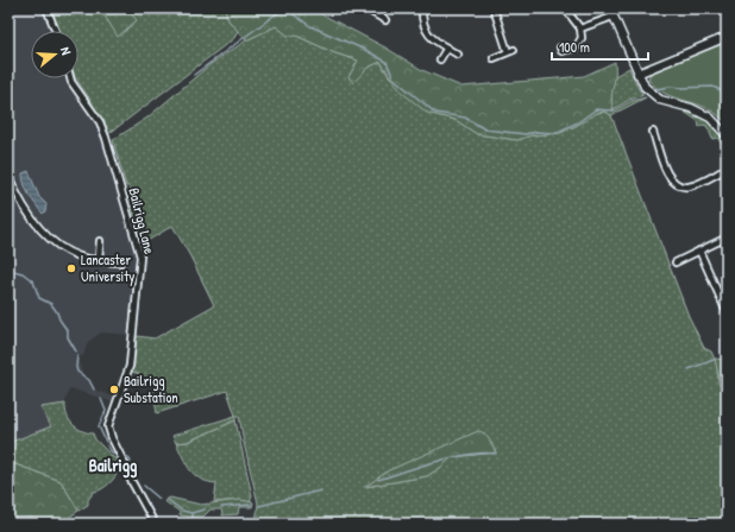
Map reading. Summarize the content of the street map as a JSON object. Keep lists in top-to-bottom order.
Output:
{
  "streets": {
    "street": ["Bailrigg Lane"]
  },
  "districts": ["Bailrigg"],
  "places": ["Lancaster University", "Bailrigg Substation"],
  "scale_bar": "100 m",
  "north": "right"
}
